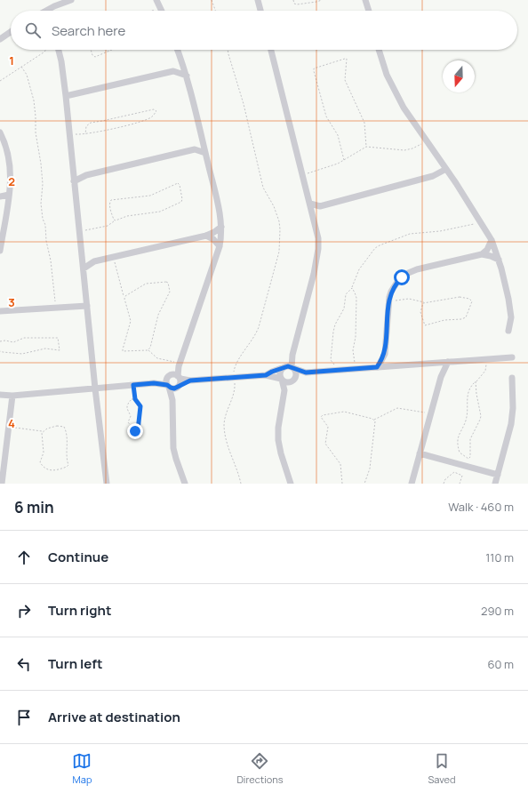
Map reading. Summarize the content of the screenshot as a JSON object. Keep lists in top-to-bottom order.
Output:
{
  "north": "bottom",
  "page": {
    "search": "Search here",
    "heading": ["6 min", "Walk · 460 m"],
    "list": [
      ["Continue", "110 m"],
      ["Turn right", "290 m"],
      ["Turn left", "60 m"],
      "Arrive at destination"
    ],
    "nav": ["Map", "Directions", "Saved"]
  },
  "grid": {
    "rows": [
      "1",
      "2",
      "3",
      "4"
    ]
  }
}
